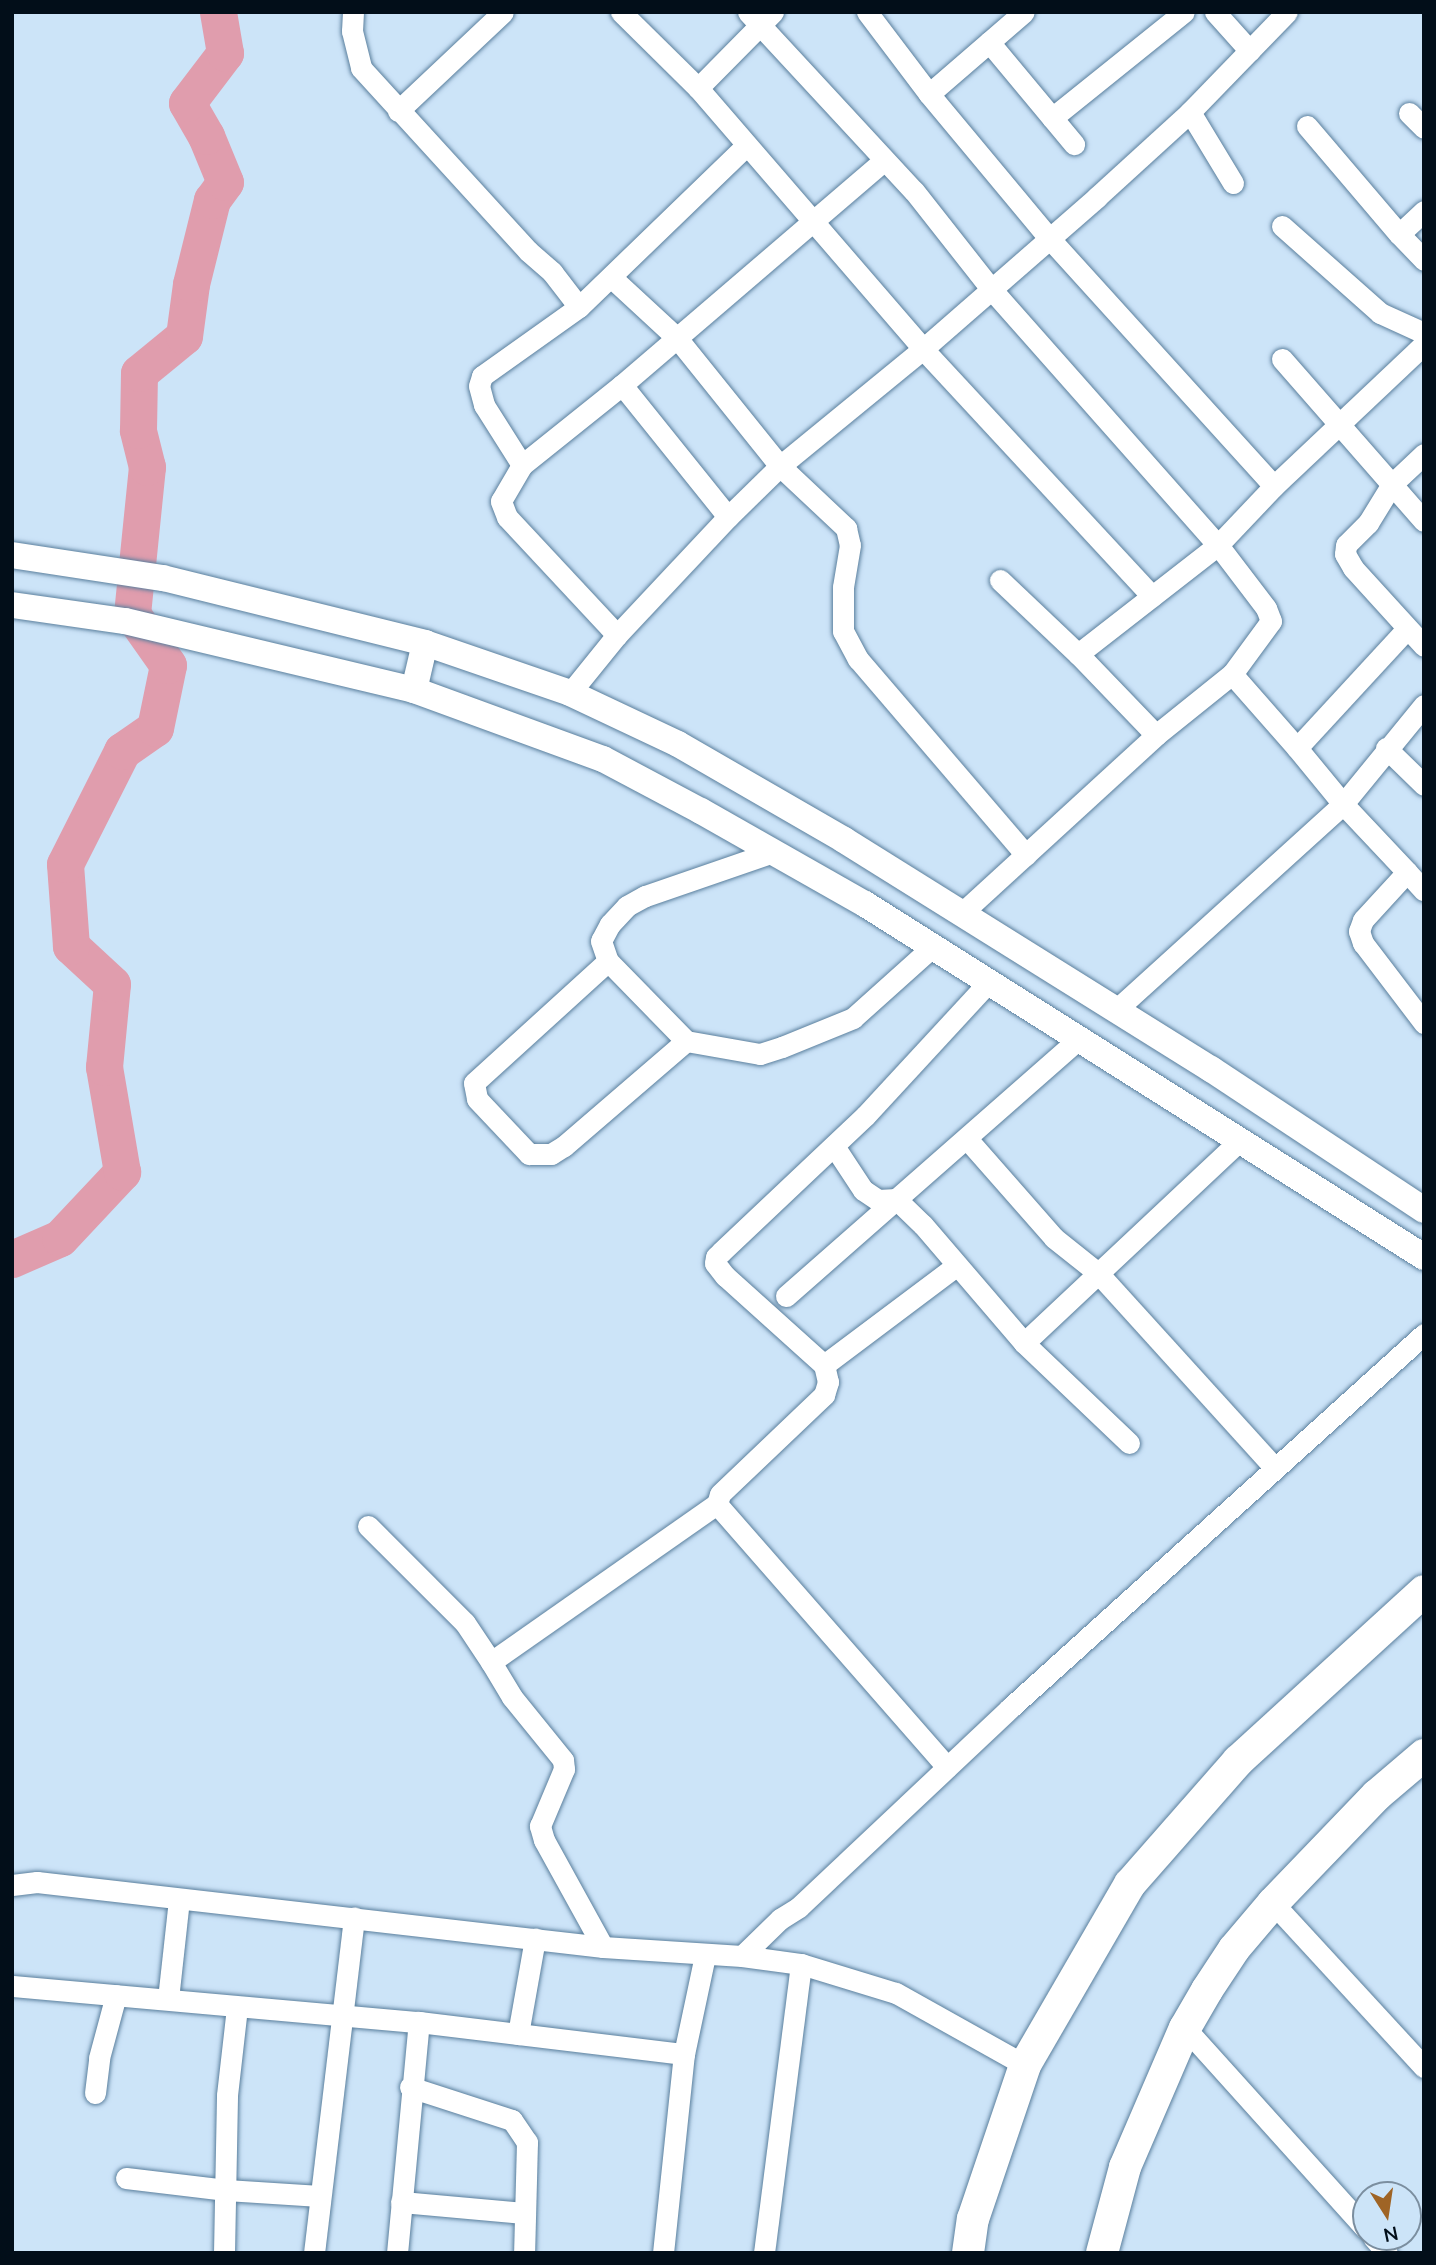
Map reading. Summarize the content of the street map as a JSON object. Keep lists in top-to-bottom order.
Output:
{
  "north": "bottom"
}
